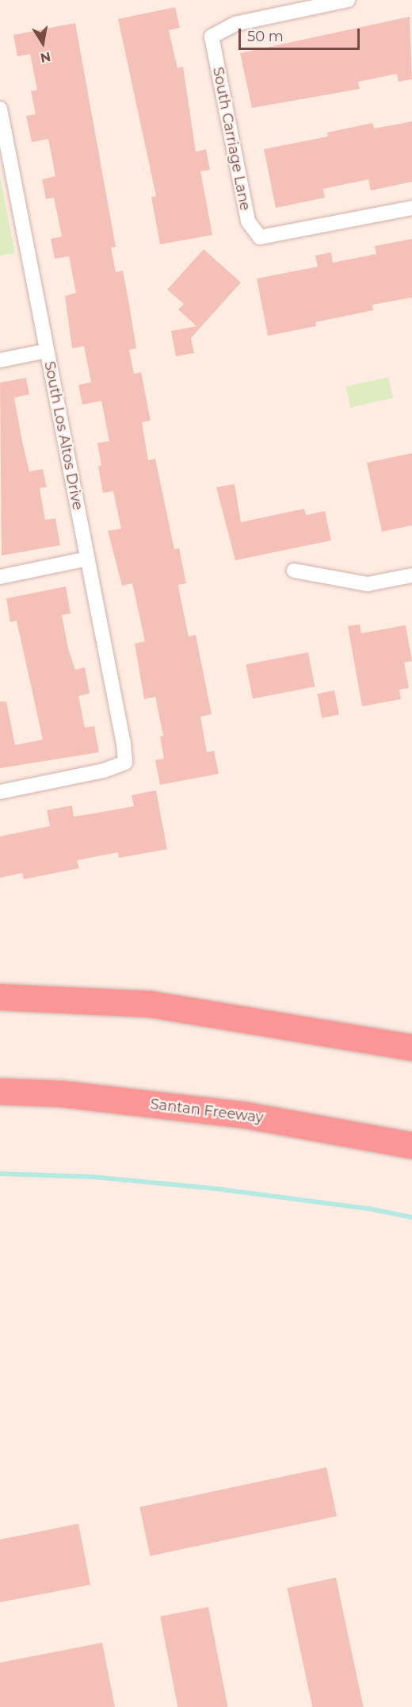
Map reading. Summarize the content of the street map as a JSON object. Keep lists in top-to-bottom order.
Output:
{
  "streets": {
    "highway": ["Santan Freeway"],
    "street": ["South Carriage Lane", "South Los Altos Drive"]
  },
  "scale_bar": "50 m",
  "north": "bottom"
}
